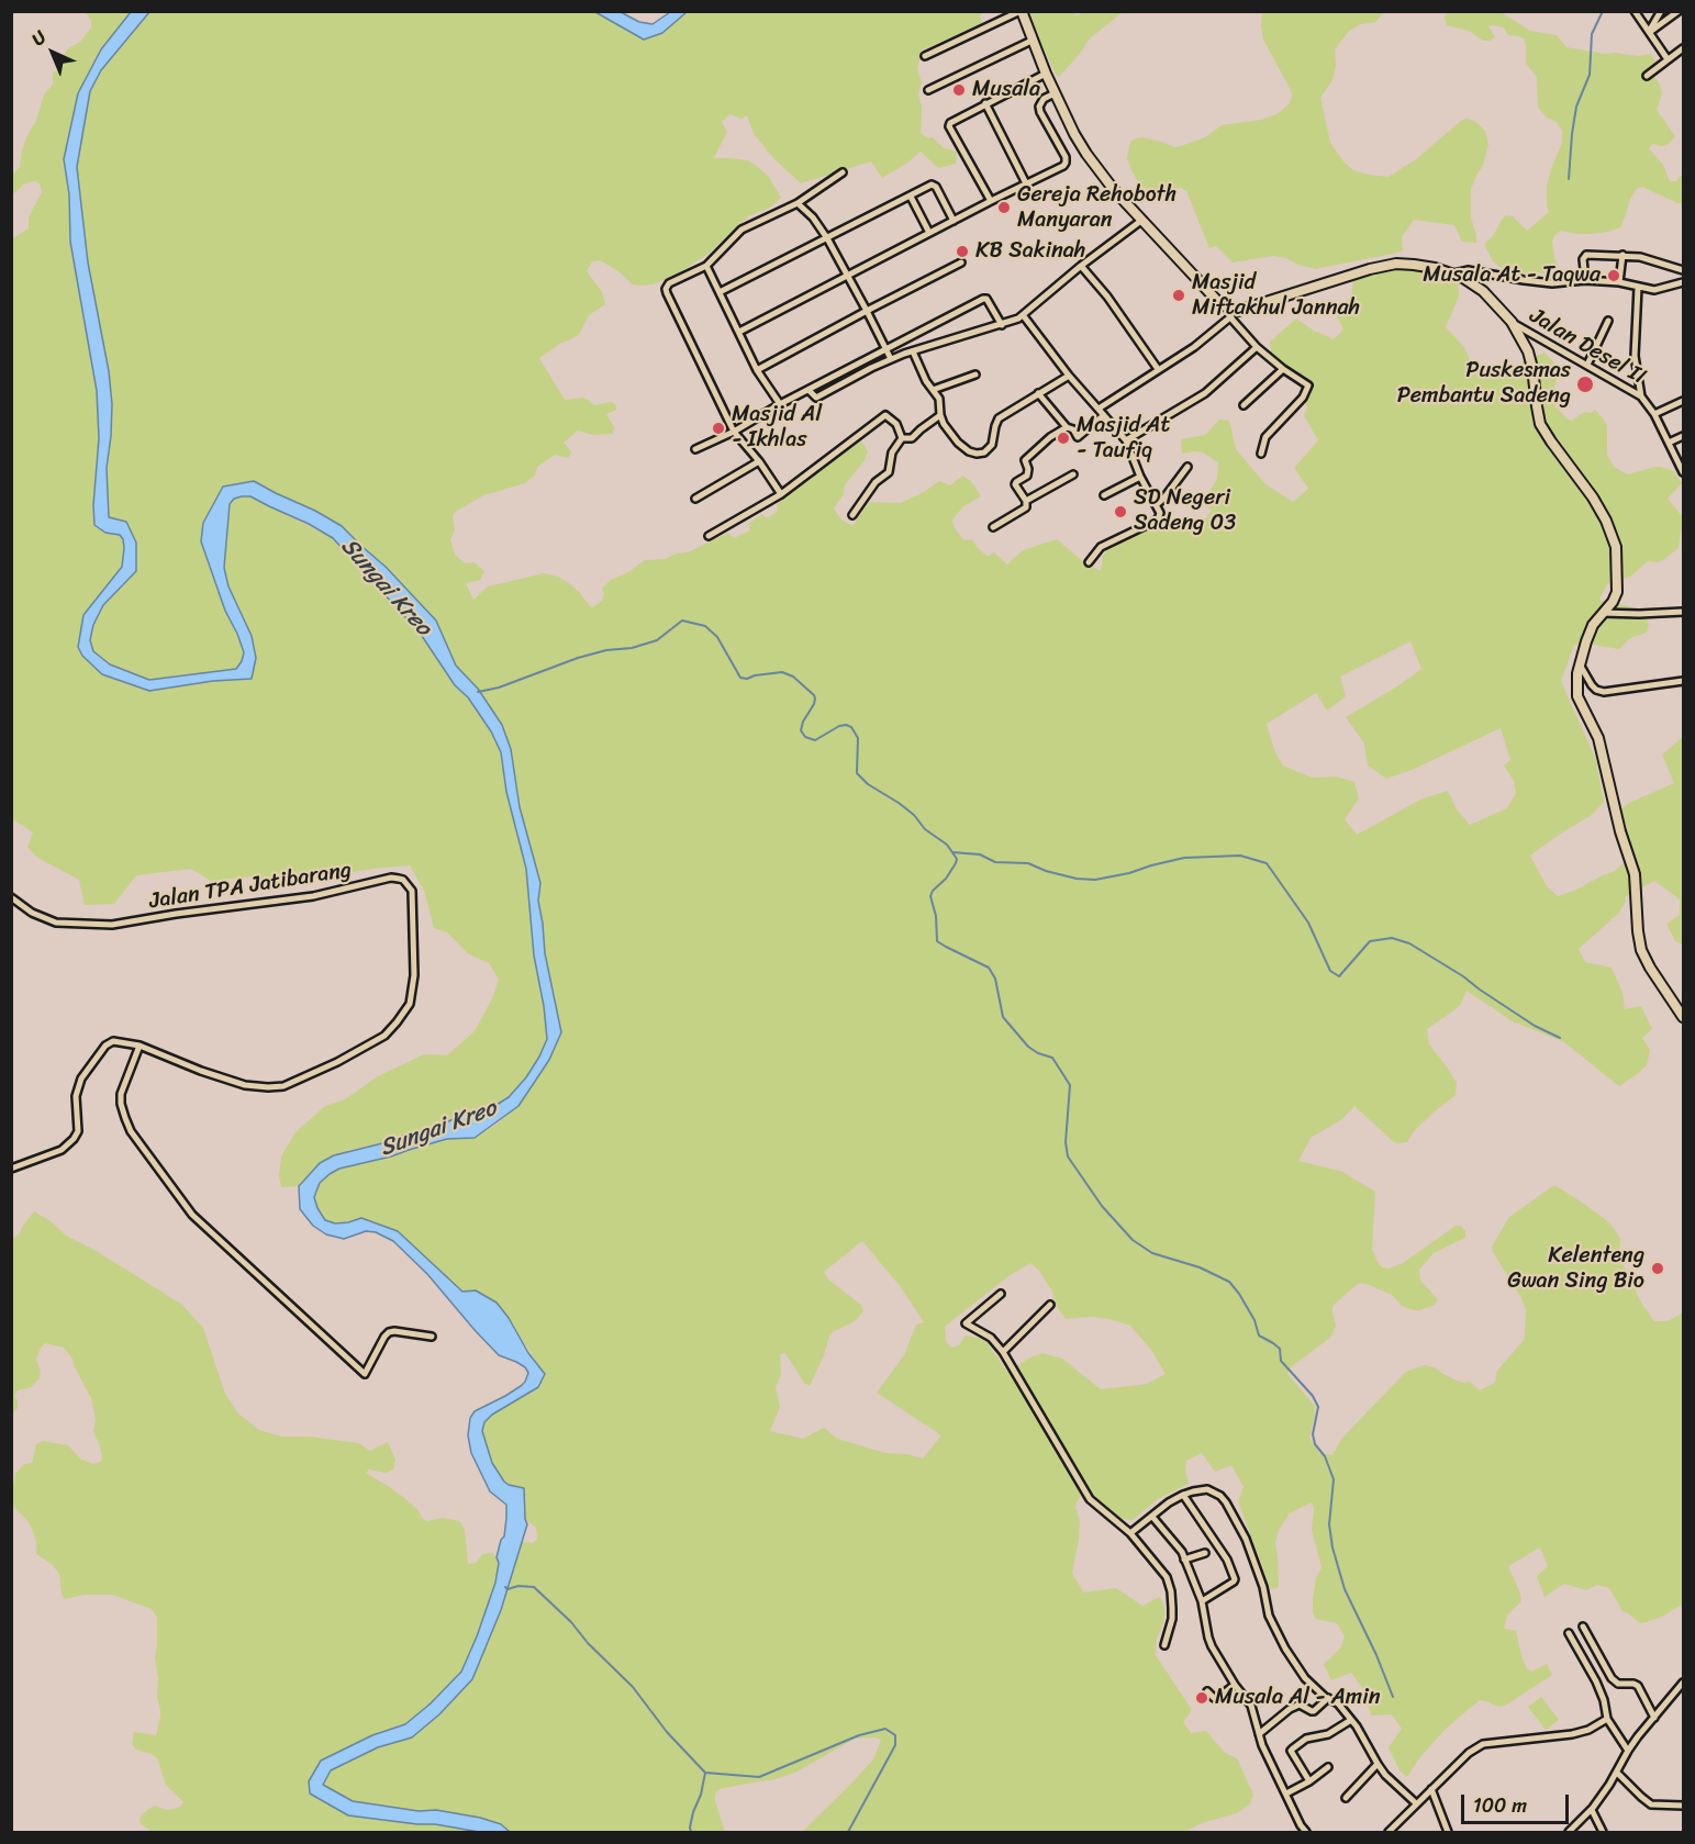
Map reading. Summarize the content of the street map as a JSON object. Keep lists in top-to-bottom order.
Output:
{
  "streets": {
    "street": ["Jalan Desel II", "Jalan TPA Jatibarang"]
  },
  "water": ["Sungai Kreo"],
  "places": [
    "Musala",
    "Gereja Rehoboth Manyaran",
    "KB Sakinah",
    "Musala At - Taqwa",
    "Masjid Miftakhul Jannah",
    "Puskesmas Pembantu Sadeng",
    "Masjid Al - Ikhlas",
    "Masjid At - Taufiq",
    "SD Negeri Sadeng 03",
    "Kelenteng Gwan Sing Bio",
    "Musala Al - Amin"
  ],
  "scale_bar": "100 m",
  "north": "top left"
}
